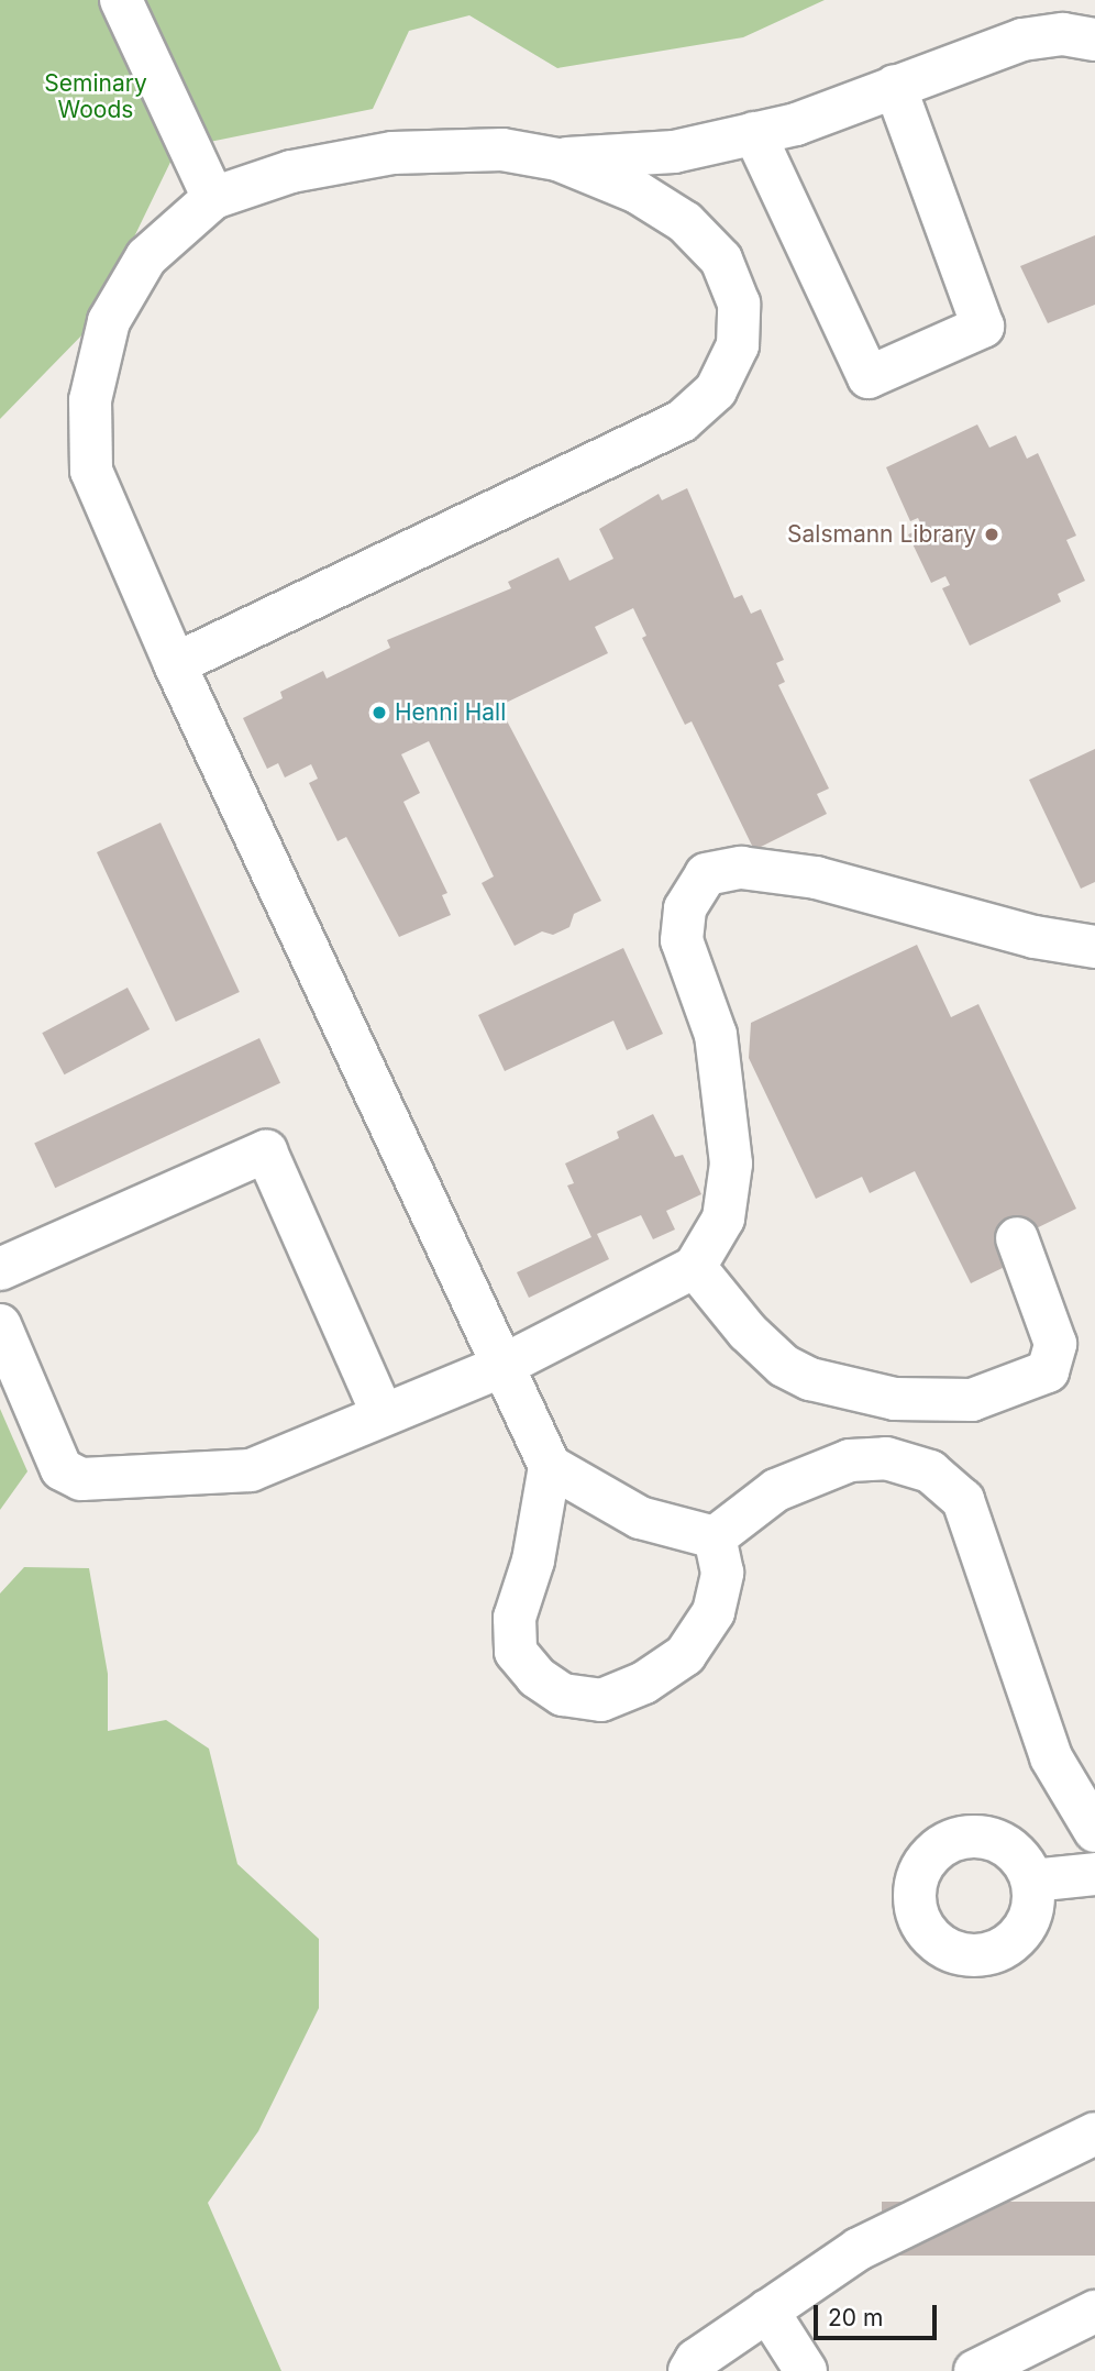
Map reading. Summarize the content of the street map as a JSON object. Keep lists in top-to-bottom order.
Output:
{
  "parks": ["Seminary Woods"],
  "places": ["Salsmann Library", "Henni Hall"],
  "scale_bar": "20 m"
}
